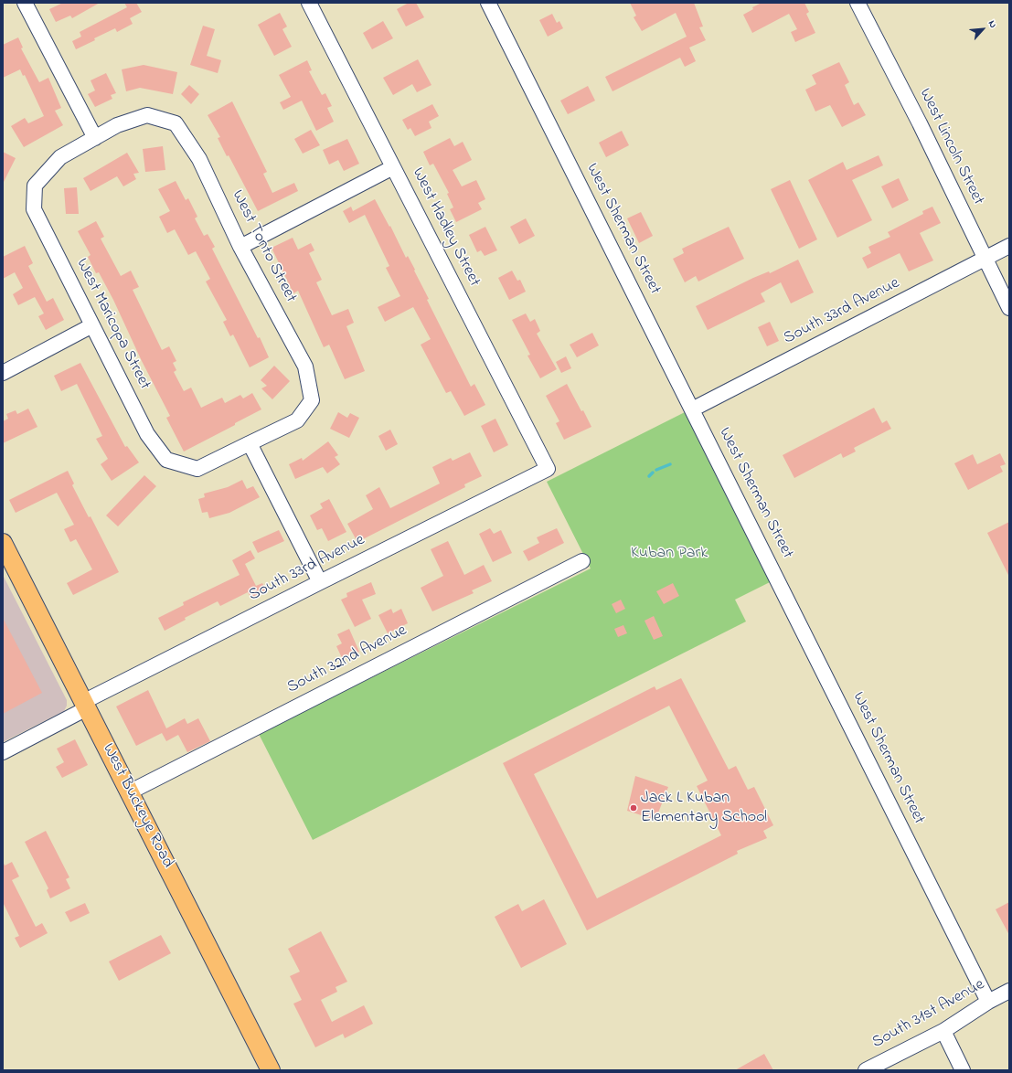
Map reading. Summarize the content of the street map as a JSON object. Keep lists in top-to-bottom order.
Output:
{
  "streets": {
    "main road": ["West Buckeye Road"],
    "street": [
      "West Lincoln Street",
      "West Hadley Street",
      "West Sherman Street",
      "West Tonto Street",
      "South 33rd Avenue",
      "West Maricopa Street",
      "South 32nd Avenue",
      "South 31st Avenue"
    ]
  },
  "crossings": [
    ["West Lincoln Street", "South 33rd Avenue"],
    ["West Hadley Street", "South 33rd Avenue"],
    ["West Sherman Street", "South 33rd Avenue"],
    ["West Sherman Street", "South 31st Avenue"],
    ["West Tonto Street", "West Maricopa Street"],
    ["South 33rd Avenue", "West Buckeye Road"],
    ["South 32nd Avenue", "West Buckeye Road"]
  ],
  "parks": ["Kuban Park"],
  "places": ["Jack L Kuban Elementary School"],
  "north": "top right"
}
